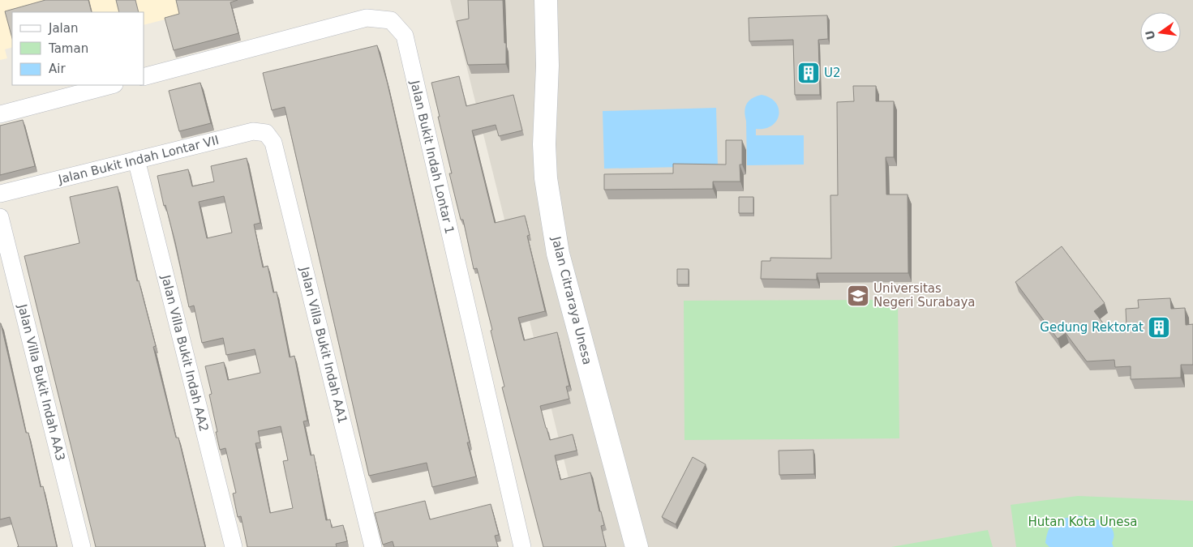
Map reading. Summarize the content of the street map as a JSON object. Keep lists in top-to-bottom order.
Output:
{
  "streets": {
    "main road": ["Jalan Citraraya Unesa"],
    "street": [
      "Jalan Bukit Indah Lontar 1",
      "Jalan Bukit Indah Lontar VII",
      "Jalan Villa Bukit Indah AA1",
      "Jalan Villa Bukit Indah AA2",
      "Jalan Villa Bukit Indah AA3"
    ]
  },
  "crossings": [
    ["Jalan Bukit Indah Lontar VII", "Jalan Villa Bukit Indah AA1"],
    ["Jalan Bukit Indah Lontar VII", "Jalan Villa Bukit Indah AA2"]
  ],
  "parks": ["Hutan Kota Unesa"],
  "places": {
    "building": ["U2", "Gedung Rektorat"],
    "school or university": ["Universitas Negeri Surabaya"]
  },
  "legend": ["Jalan", "Taman", "Air"],
  "north": "left"
}
